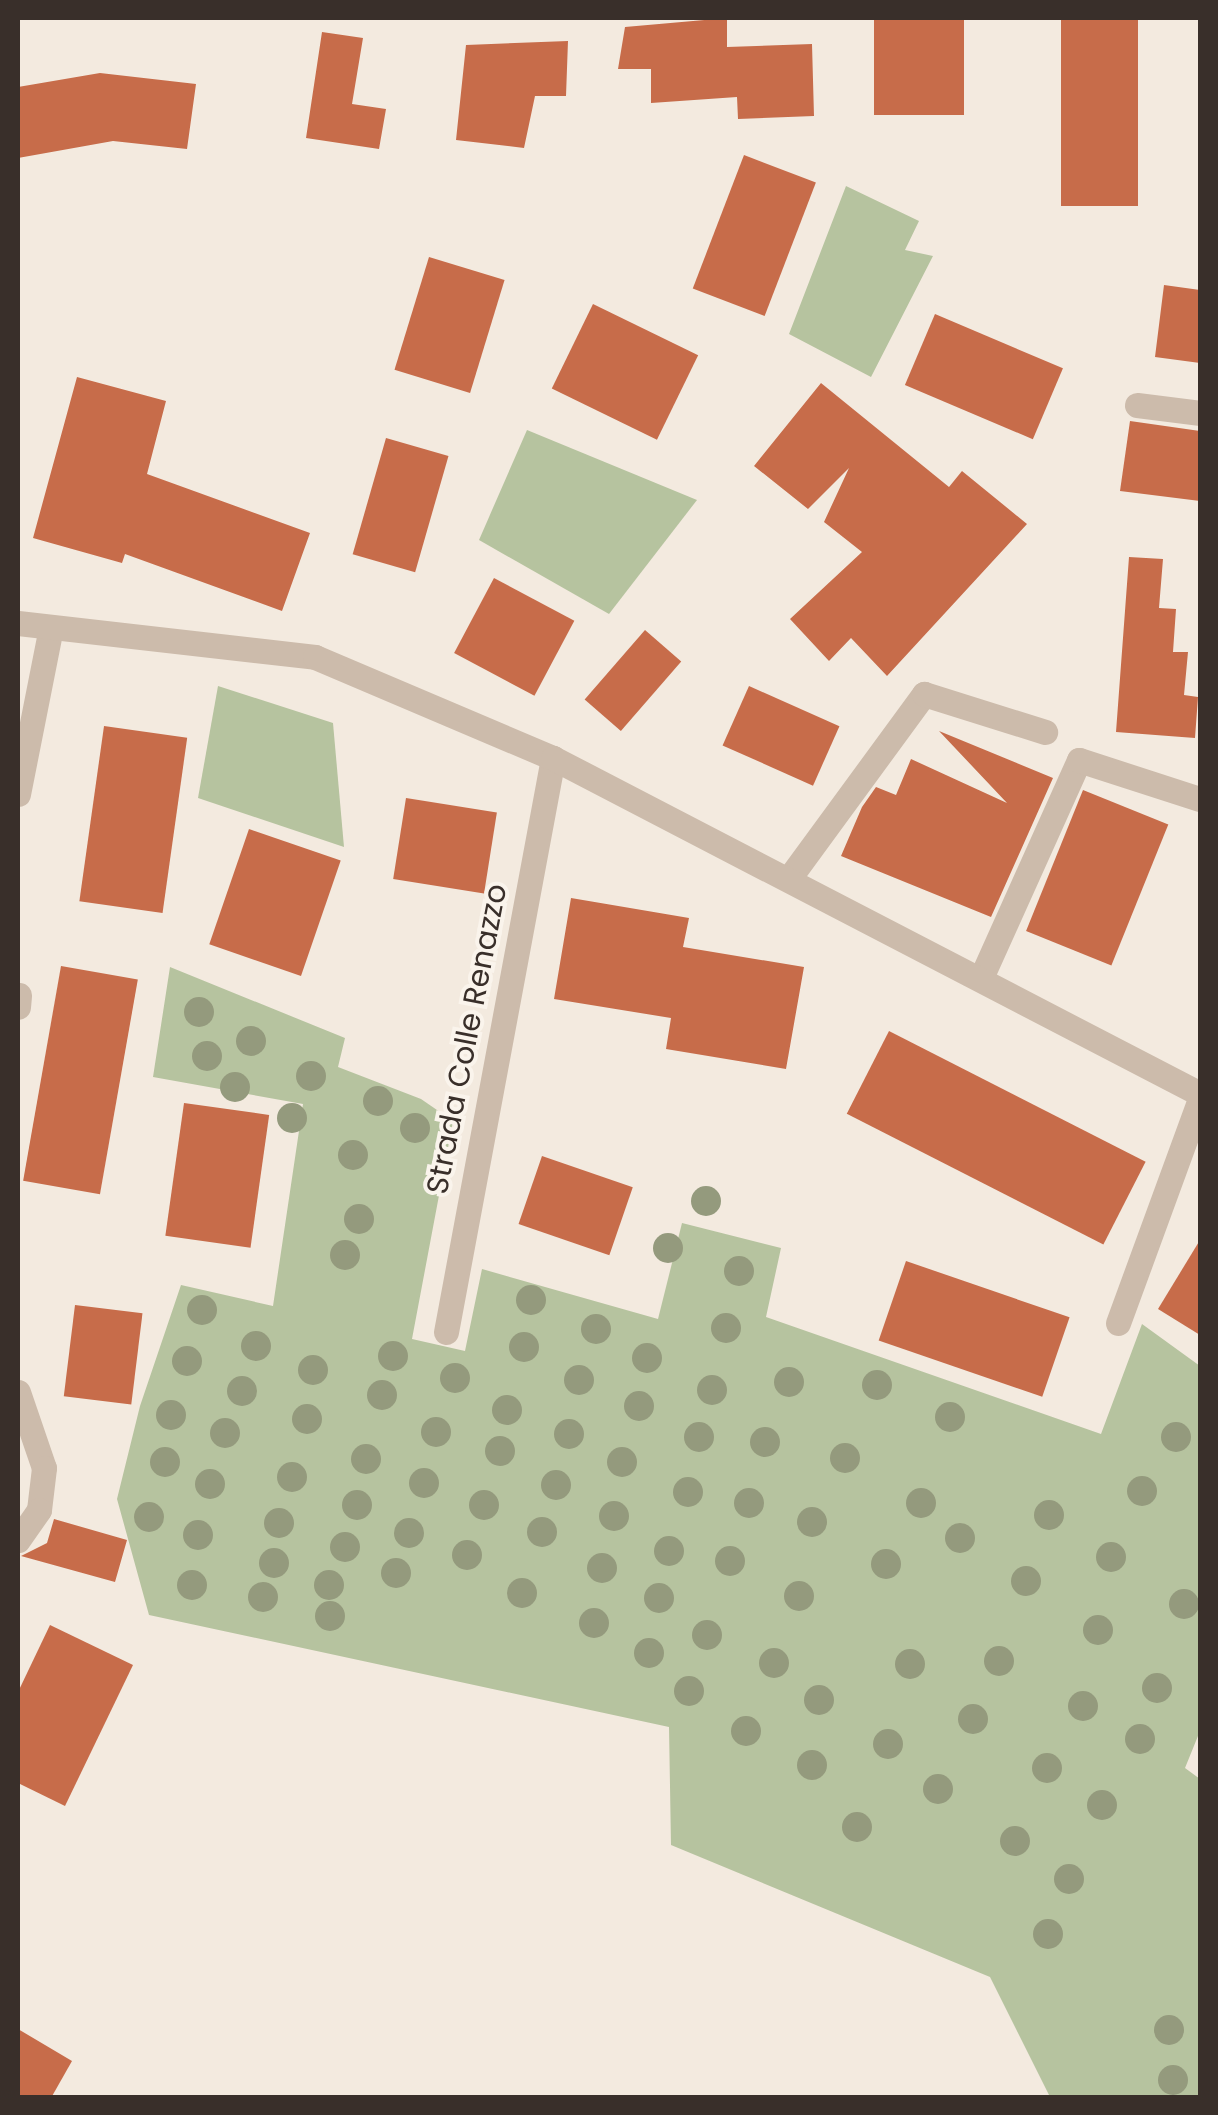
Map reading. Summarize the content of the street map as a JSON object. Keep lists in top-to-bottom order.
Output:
{
  "streets": {
    "street": ["Strada Colle Renazzo"]
  }
}
